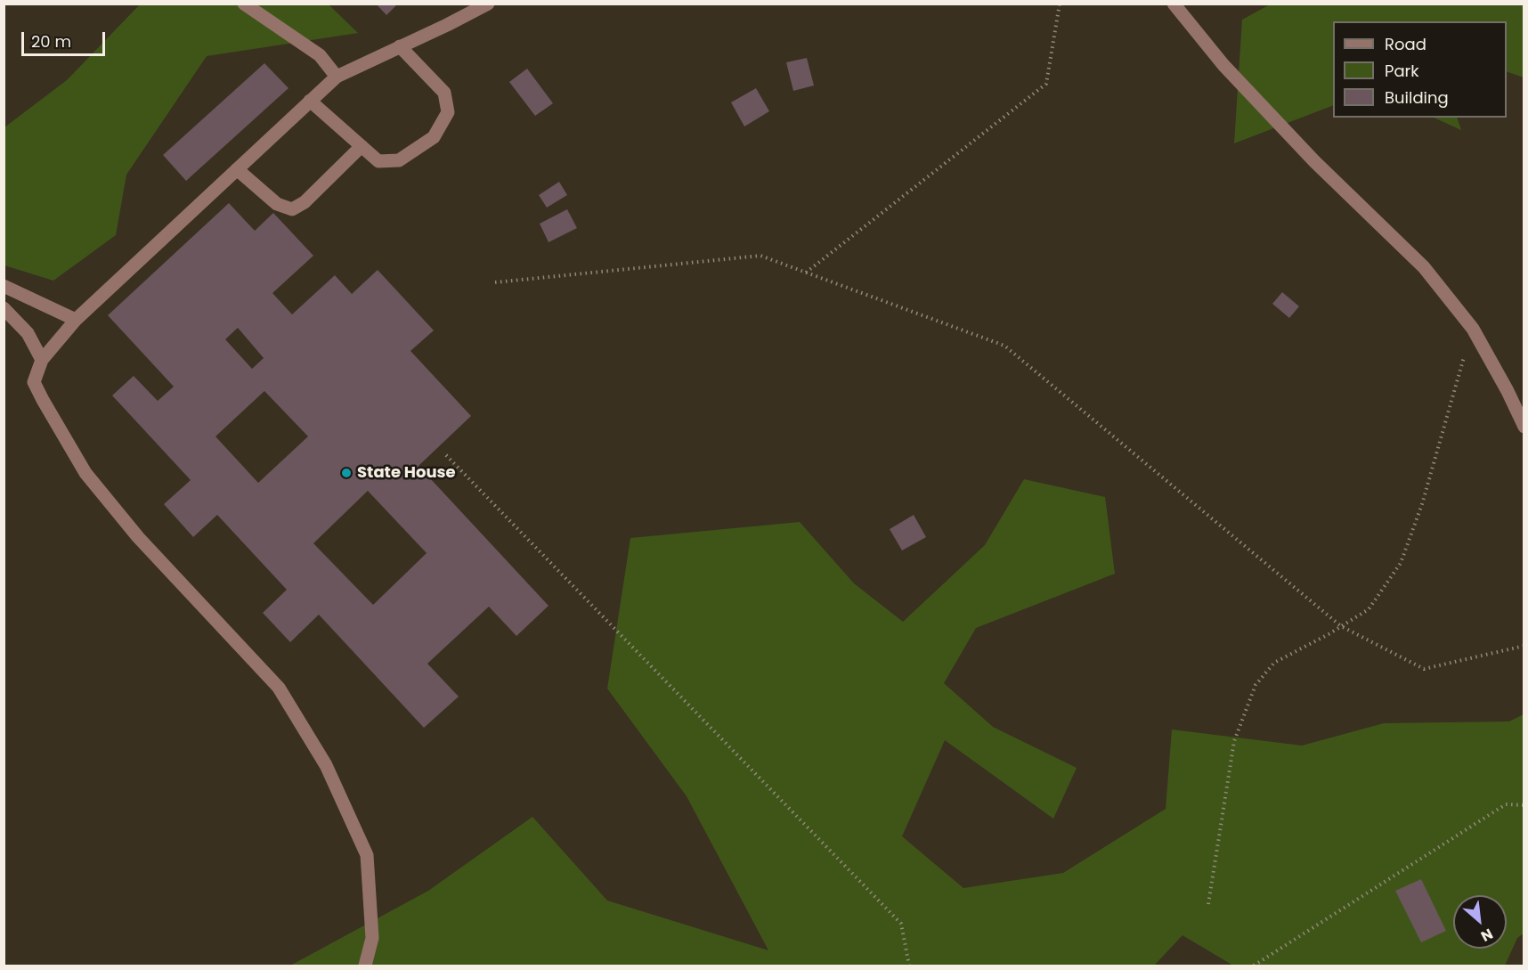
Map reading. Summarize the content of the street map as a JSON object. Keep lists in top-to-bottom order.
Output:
{
  "places": ["State House"],
  "legend": ["Road", "Park", "Building"],
  "scale_bar": "20 m",
  "north": "bottom right"
}
